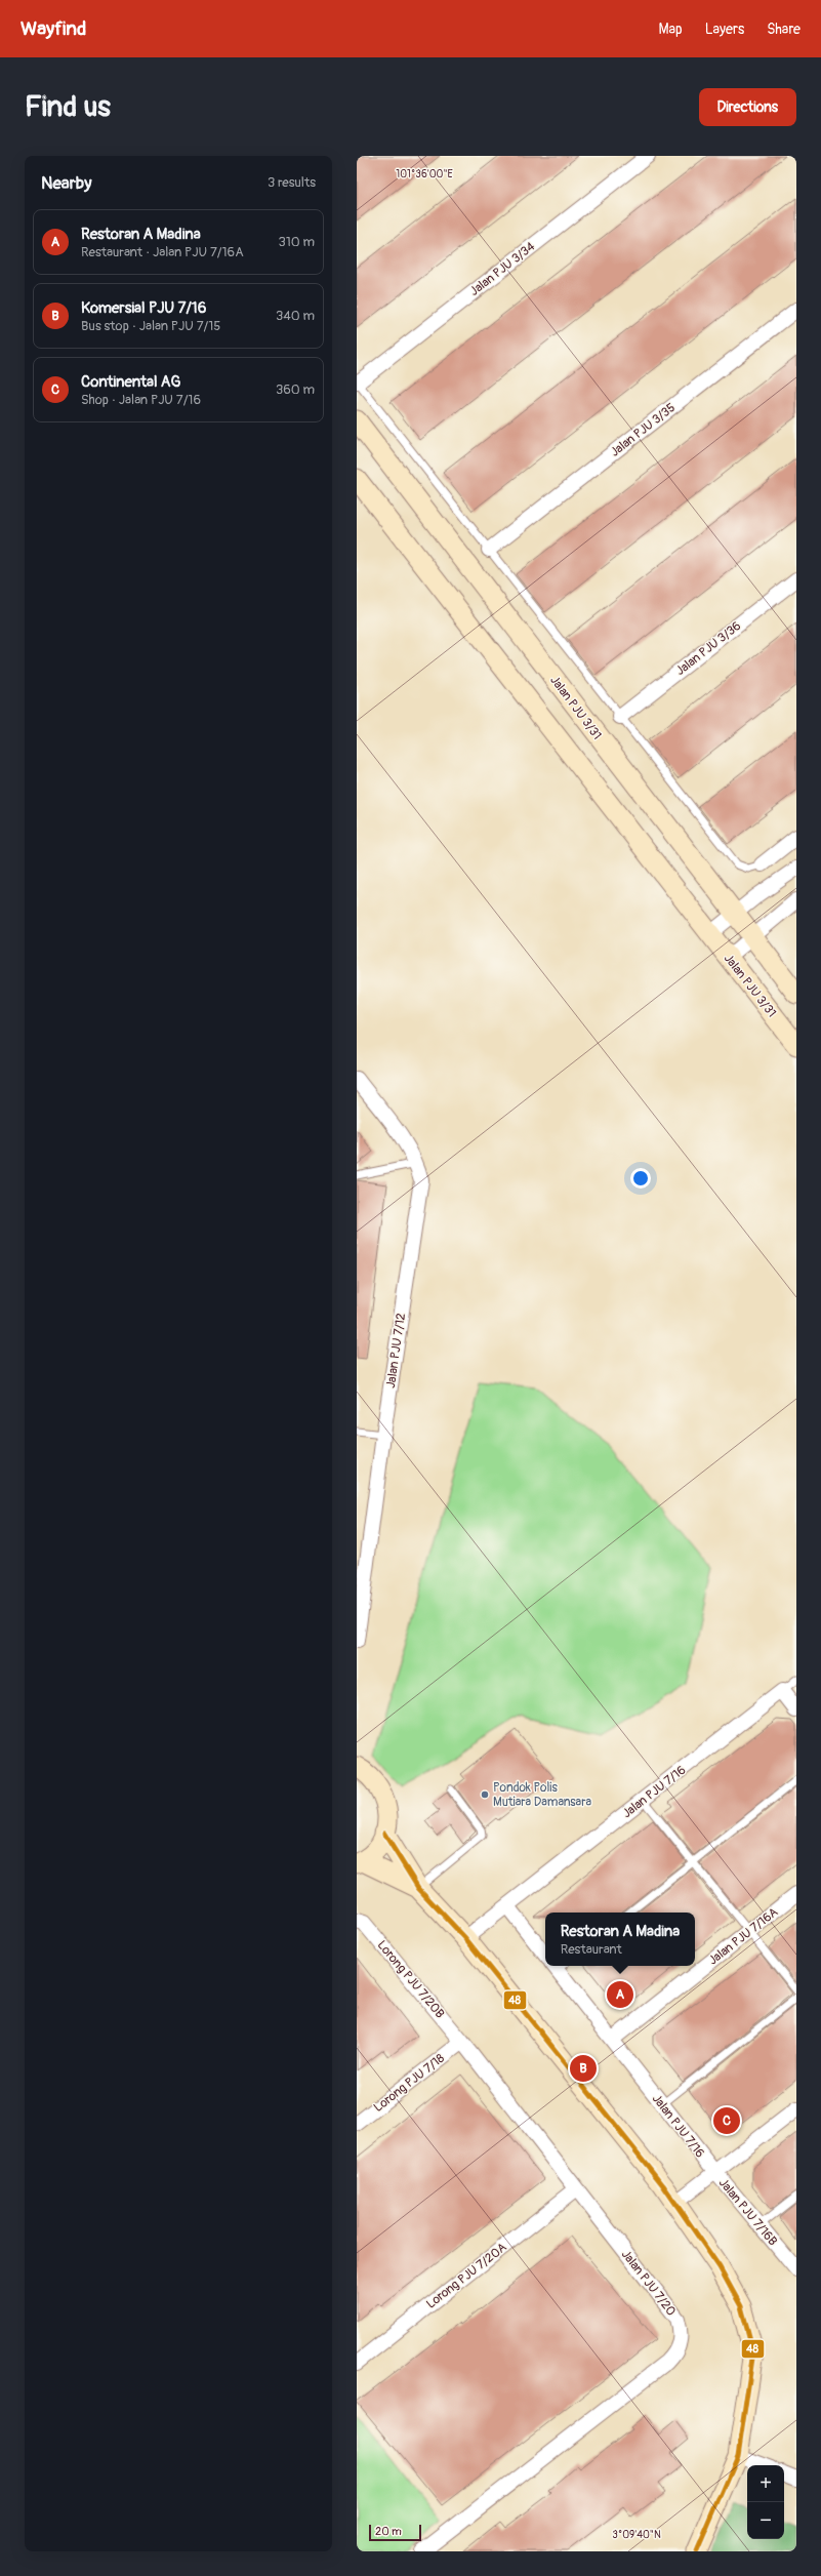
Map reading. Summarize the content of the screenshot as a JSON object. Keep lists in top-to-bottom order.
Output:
{
  "streets": {
    "street": [
      "Jalan PJU 3/34",
      "Jalan PJU 3/35",
      "Jalan PJU 3/36",
      "Jalan PJU 3/31",
      "Jalan PJU 7/12",
      "Jalan PJU 7/16",
      "Jalan PJU 7/16A",
      "Lorong PJU 7/20B",
      "Lorong PJU 7/18",
      "Jalan PJU 7/16B",
      "Lorong PJU 7/20A",
      "Jalan PJU 7/20"
    ]
  },
  "crossings": [
    ["Jalan PJU 7/16", "Jalan PJU 7/16A"],
    ["Jalan PJU 7/16", "Jalan PJU 7/16B"],
    ["Lorong PJU 7/20B", "Lorong PJU 7/18"],
    ["Lorong PJU 7/20B", "Jalan PJU 7/20"],
    ["Lorong PJU 7/18", "Jalan PJU 7/20"],
    ["Lorong PJU 7/20A", "Jalan PJU 7/20"]
  ],
  "places": ["Pondok Polis Mutiara Damansara"],
  "lines": ["transit line 48"],
  "scale_bar": "20 m",
  "page": {
    "header": "Wayfind",
    "nav": ["Map", "Layers", "Share"],
    "buttons": "Directions",
    "title": "Find us",
    "heading": ["Nearby", "3 results"],
    "list": [
      {
        "mark": "A",
        "name": "Restoran A Madina",
        "note": "Restaurant · Jalan PJU 7/16A",
        "value": "310 m"
      },
      {
        "mark": "B",
        "name": "Komersial PJU 7/16",
        "note": "Bus stop · Jalan PJU 7/15",
        "value": "340 m"
      },
      {
        "mark": "C",
        "name": "Continental AG",
        "note": "Shop · Jalan PJU 7/16",
        "value": "360 m"
      }
    ],
    "popup": ["Restoran A Madina", "Restaurant"],
    "pins": ["A", "B", "C"],
    "map_buttons": ["+", "−"],
    "scale": "20 m"
  },
  "coordinates": ["101°36'00\"E", "3°09'40\"N"]
}
